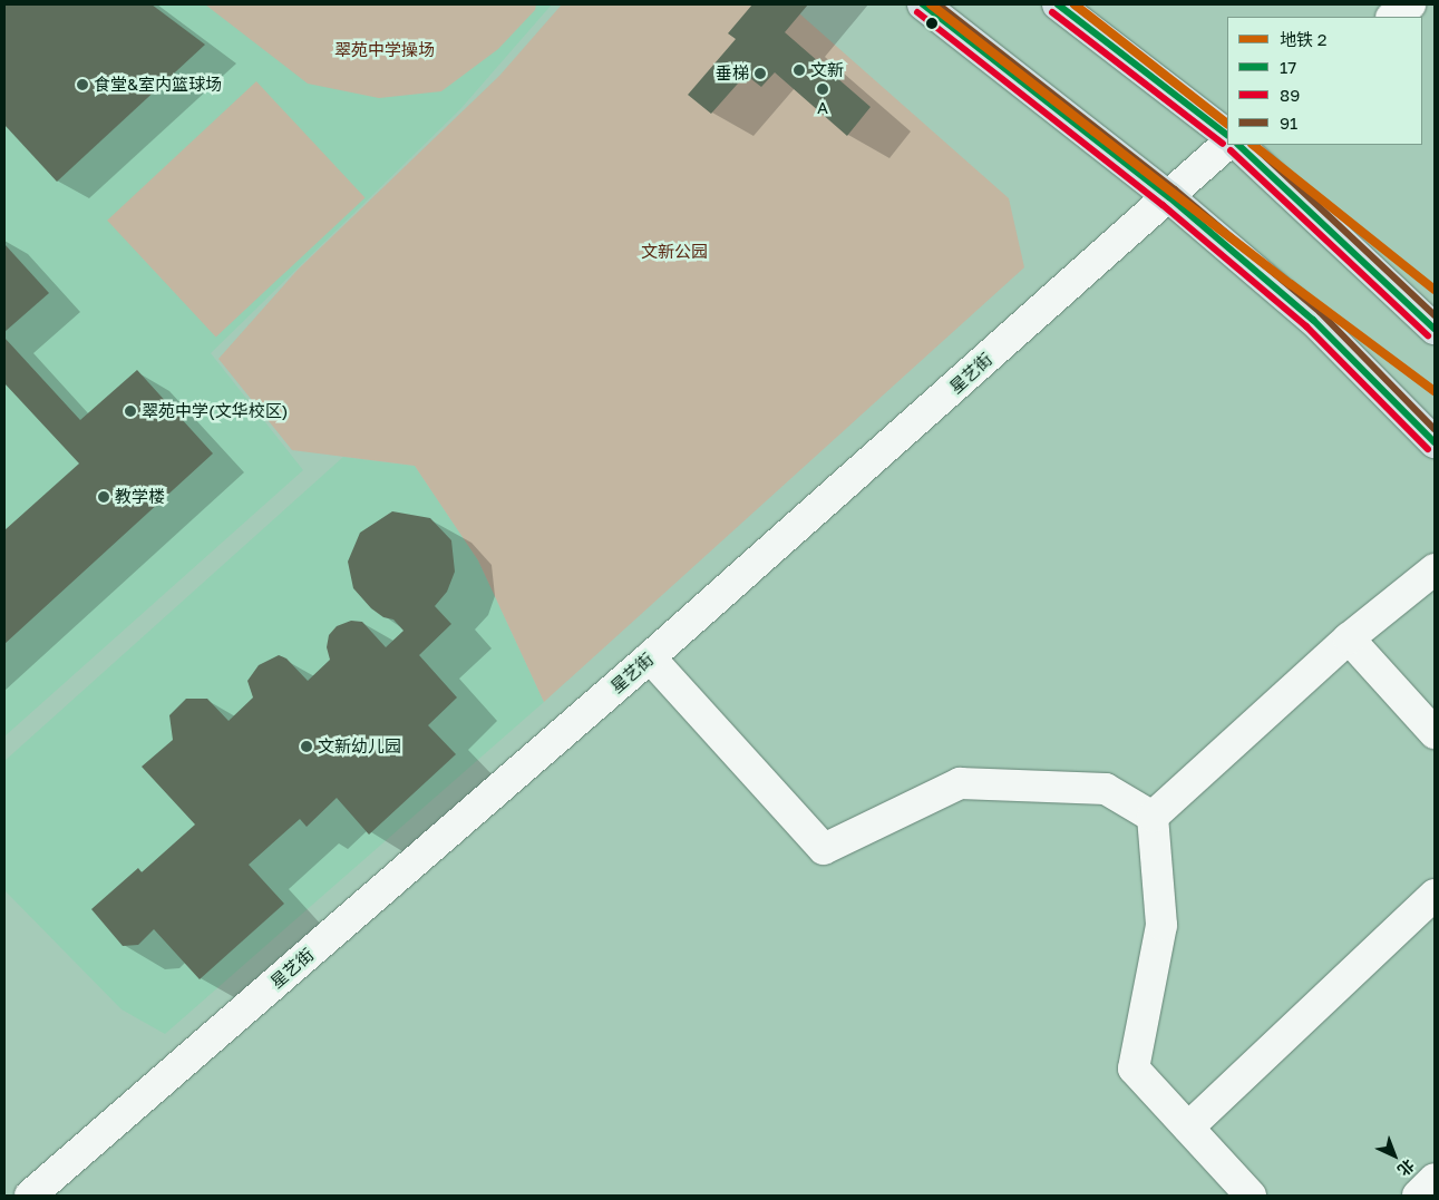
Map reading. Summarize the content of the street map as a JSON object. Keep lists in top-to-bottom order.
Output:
{
  "streets": {
    "street": ["星艺街"]
  },
  "parks": ["翠苑中学操场", "文新公园"],
  "places": [
    "文新",
    "垂梯",
    "食堂&室内篮球场",
    "A",
    "翠苑中学(文华校区)",
    "教学楼",
    "文新幼儿园"
  ],
  "lines": [
    "metro line 2",
    "transit line 17",
    "transit line 91",
    "transit line 89"
  ],
  "legend": [
    "地铁 2",
    "17",
    "89",
    "91"
  ],
  "north": "bottom right"
}
